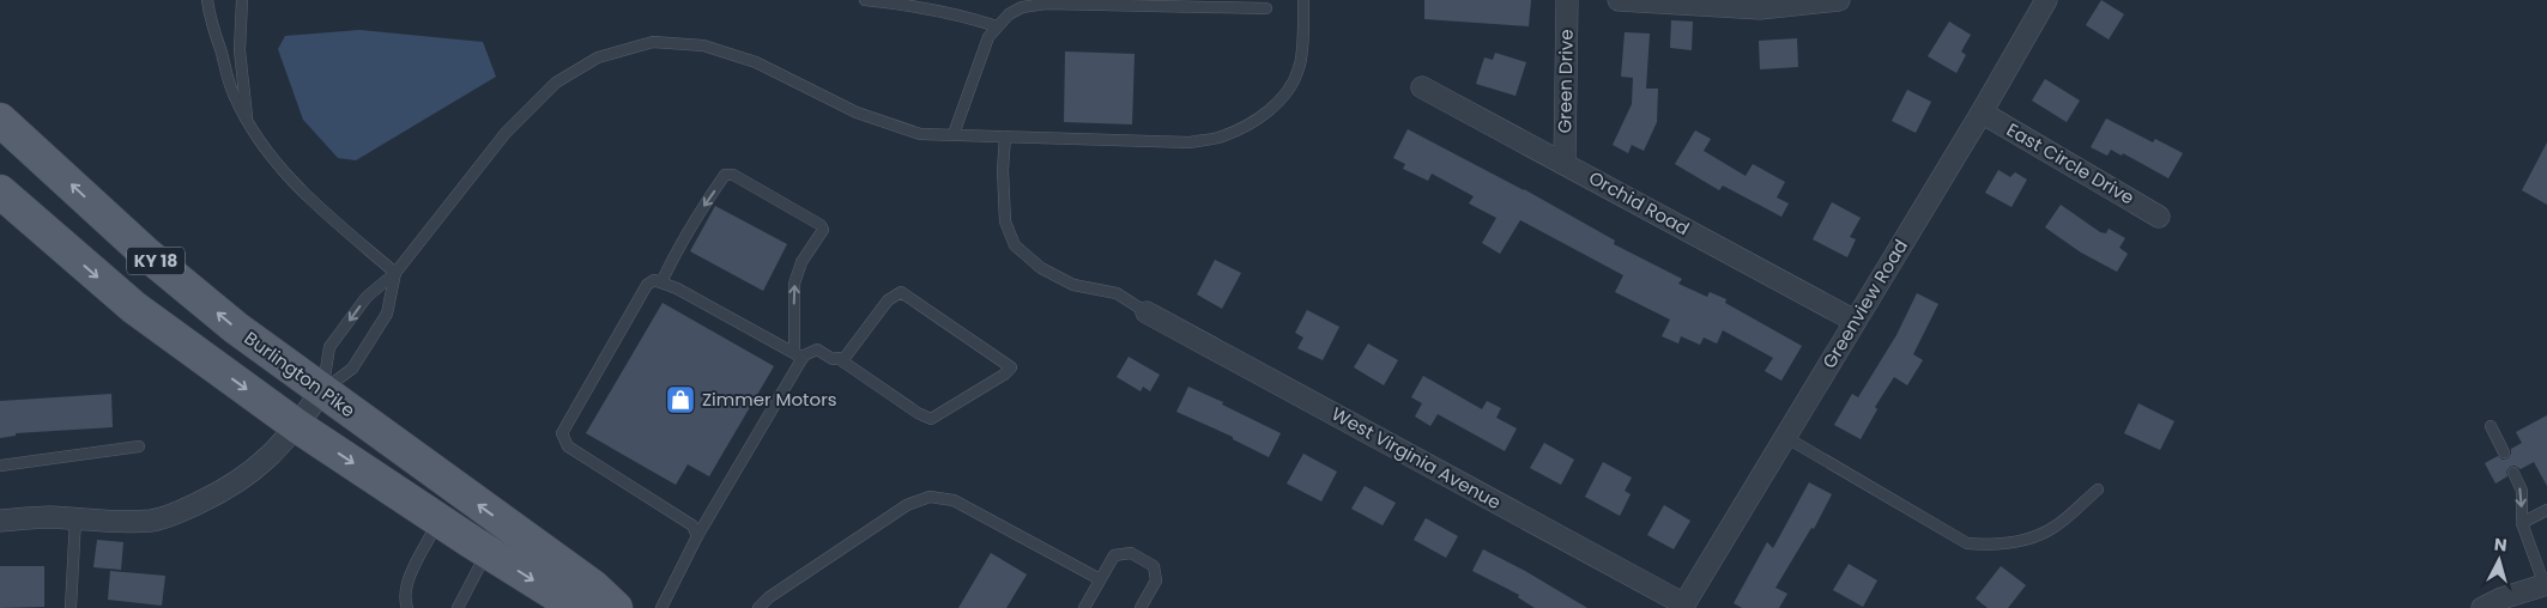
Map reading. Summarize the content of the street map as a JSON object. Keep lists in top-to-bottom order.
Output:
{
  "streets": {
    "main road": ["KY 18", "Burlington Pike"],
    "street": [
      "Green Drive",
      "East Circle Drive",
      "Orchid Road",
      "Greenview Road",
      "West Virginia Avenue"
    ]
  },
  "crossings": [
    ["Green Drive", "Orchid Road"],
    ["East Circle Drive", "Greenview Road"],
    ["Orchid Road", "Greenview Road"],
    ["Greenview Road", "West Virginia Avenue"]
  ],
  "places": {
    "shop": ["Zimmer Motors"]
  },
  "north": "top"
}
